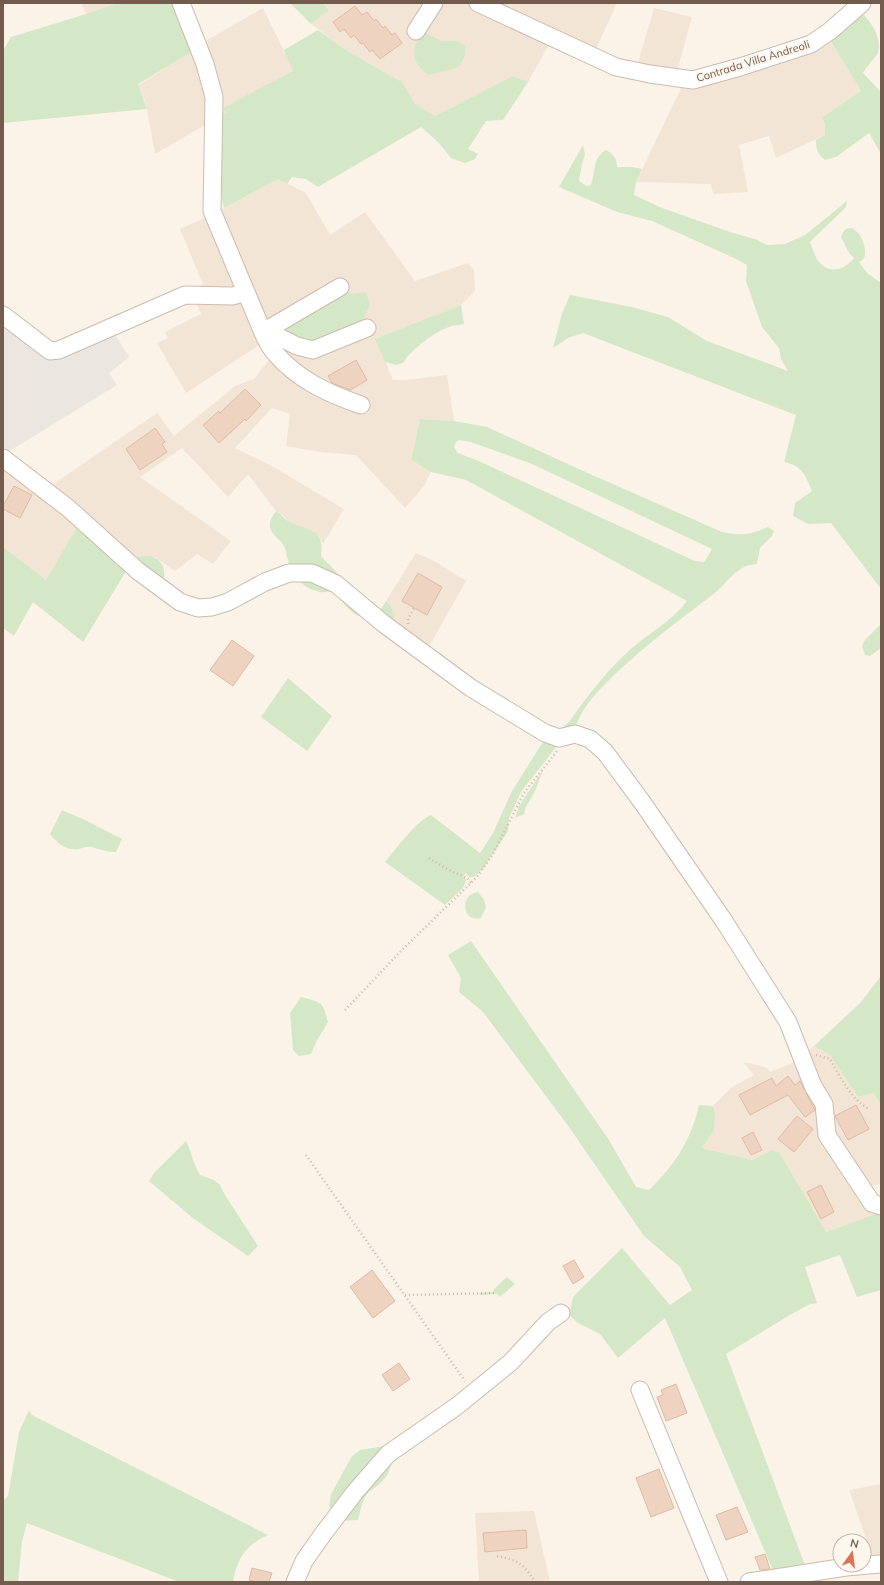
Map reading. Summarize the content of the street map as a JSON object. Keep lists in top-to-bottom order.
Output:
{
  "streets": {
    "street": ["Contrada Villa Andreoli"]
  },
  "north": "top"
}
